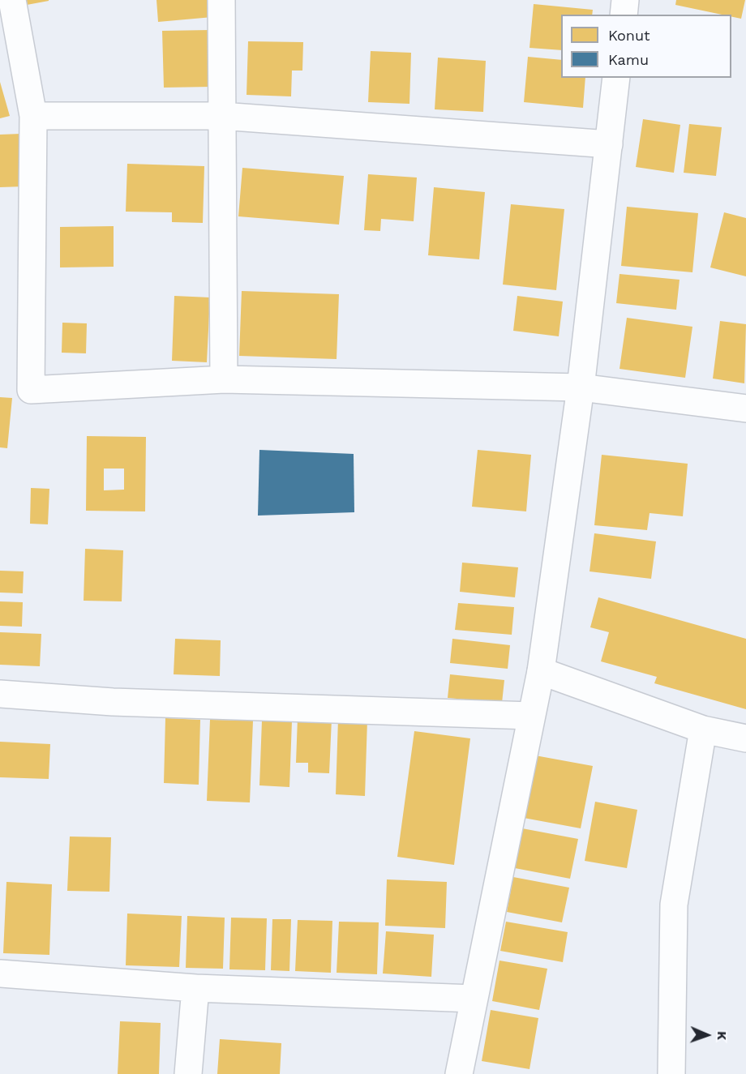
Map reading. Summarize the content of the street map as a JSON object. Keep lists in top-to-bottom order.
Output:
{
  "legend": ["Konut", "Kamu"],
  "north": "right"
}
